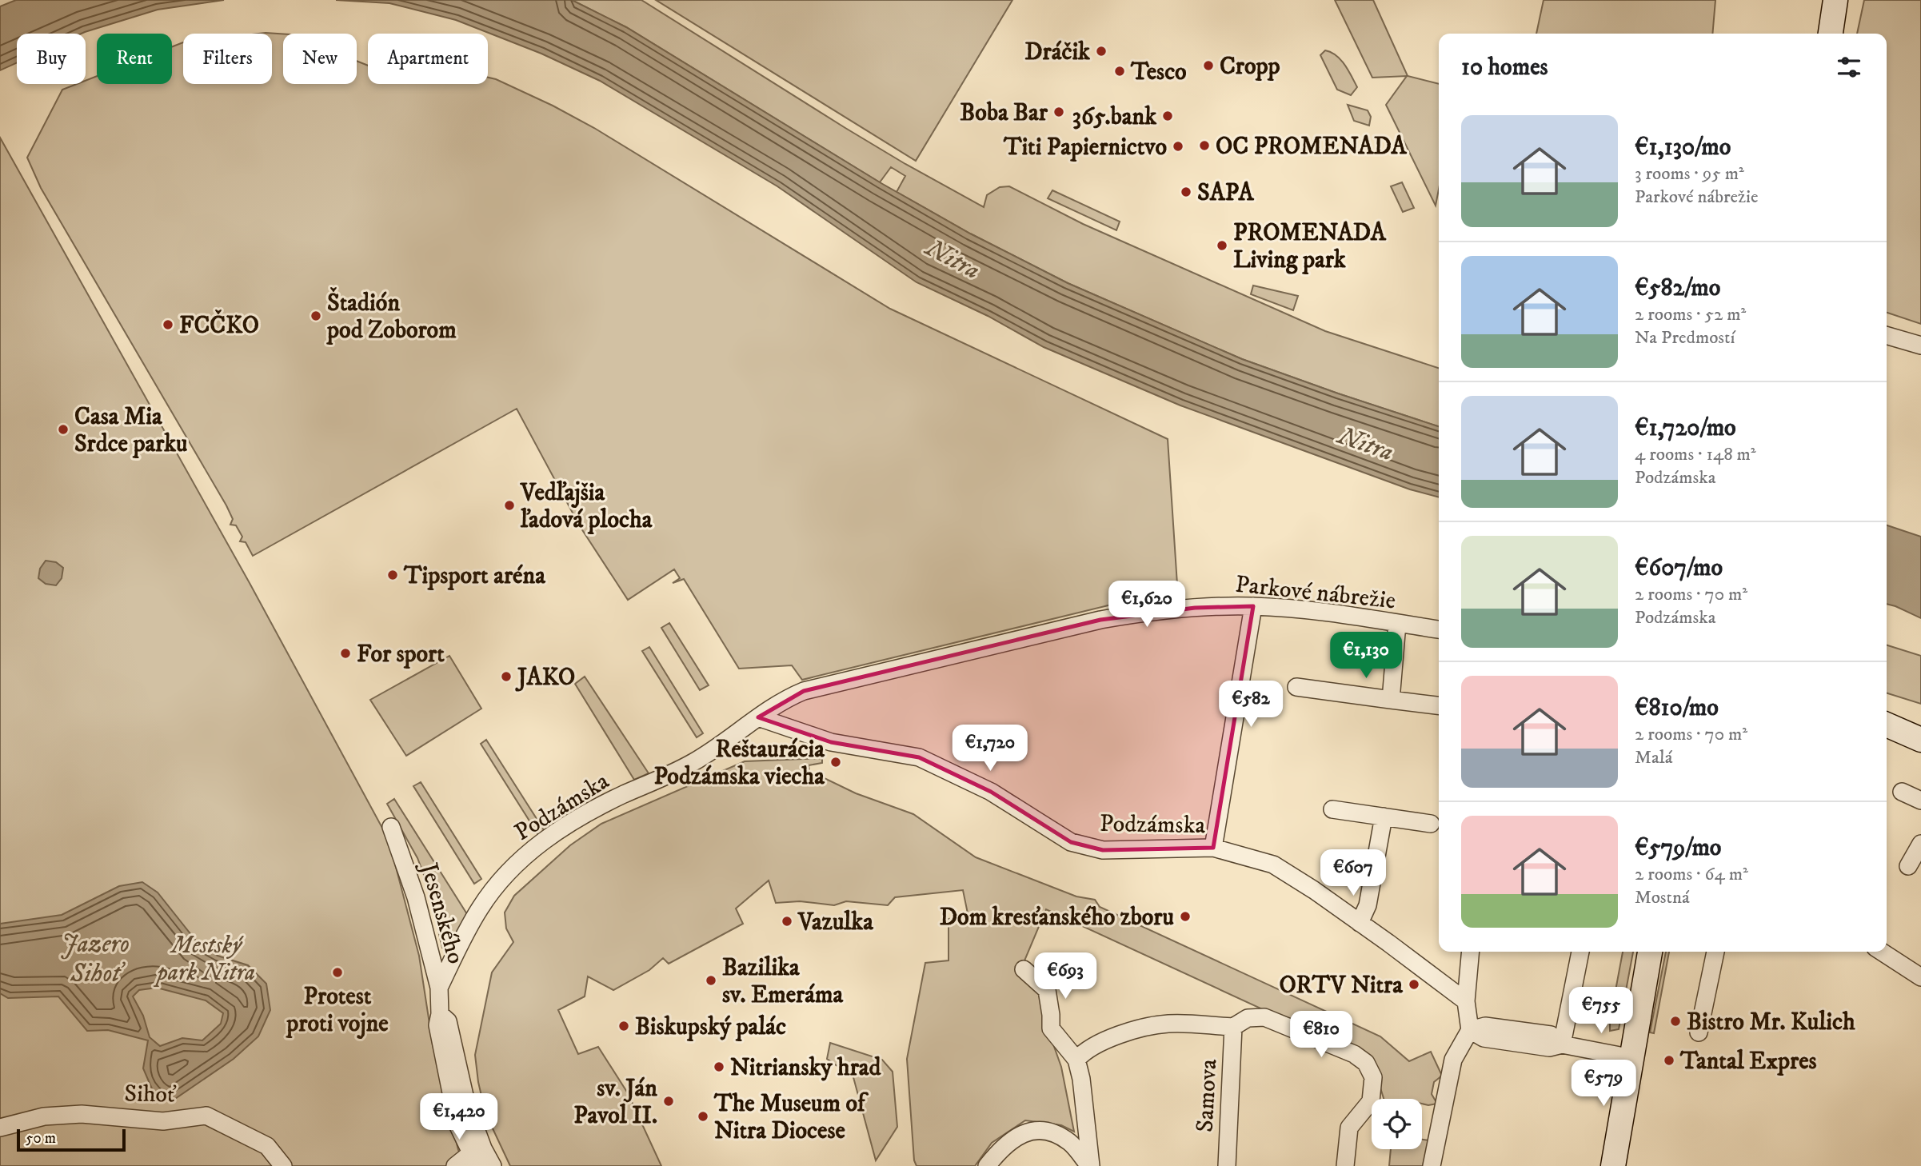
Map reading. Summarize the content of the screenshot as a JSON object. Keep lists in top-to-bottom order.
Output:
{
  "streets": {
    "street": [
      "Parkové nábrežie",
      "Podzámska",
      "Jesenského",
      "Sihoť",
      "Samova"
    ]
  },
  "crossings": [
    ["Parkové nábrežie", "Podzámska"],
    ["Podzámska", "Jesenského"]
  ],
  "water": ["Nitra", "Jazero Sihoť"],
  "parks": ["Mestský park Nitra"],
  "places": [
    "Dráčik",
    "Cropp",
    "Tesco",
    "Boba Bar",
    "365.bank",
    "OC PROMENADA",
    "Titi Papiernictvo",
    "SAPA",
    "PROMENADA Living park",
    "Štadión pod Zoborom",
    "FCČKO",
    "Casa Mia Srdce parku",
    "Vedľajšia ľadová plocha",
    "Tipsport aréna",
    "For sport",
    "JAKO",
    "Reštaurácia Podzámska viecha",
    "Dom kresťanského zboru",
    "Vazulka",
    "Protest proti vojne",
    "Bazilika sv. Emeráma",
    "ORTV Nitra",
    "Bistro Mr. Kulich",
    "Biskupský palác",
    "Tantal Expres",
    "Nitriansky hrad",
    "sv. Ján Pavol II.",
    "The Museum of Nitra Diocese"
  ],
  "scale_bar": "50 m",
  "page": {
    "chip": [
      "Buy",
      "Rent",
      "Filters",
      "New",
      "Apartment"
    ],
    "heading": "10 homes",
    "list": [
      {
        "name": "€1,130/mo",
        "note": "3 rooms · 95 m² · Parkové nábrežie"
      },
      {
        "name": "€582/mo",
        "note": "2 rooms · 52 m² · Na Predmostí"
      },
      {
        "name": "€1,720/mo",
        "note": "4 rooms · 148 m² · Podzámska"
      },
      {
        "name": "€607/mo",
        "note": "2 rooms · 70 m² · Podzámska"
      },
      {
        "name": "€810/mo",
        "note": "2 rooms · 70 m² · Malá"
      },
      {
        "name": "€579/mo",
        "note": "2 rooms · 64 m² · Mostná"
      }
    ],
    "price": [
      "€1,620",
      "€1,130",
      "€582",
      "€1,720",
      "€607",
      "€693",
      "€755",
      "€810",
      "€579",
      "€1,420"
    ],
    "scale": "50 m"
  }
}
